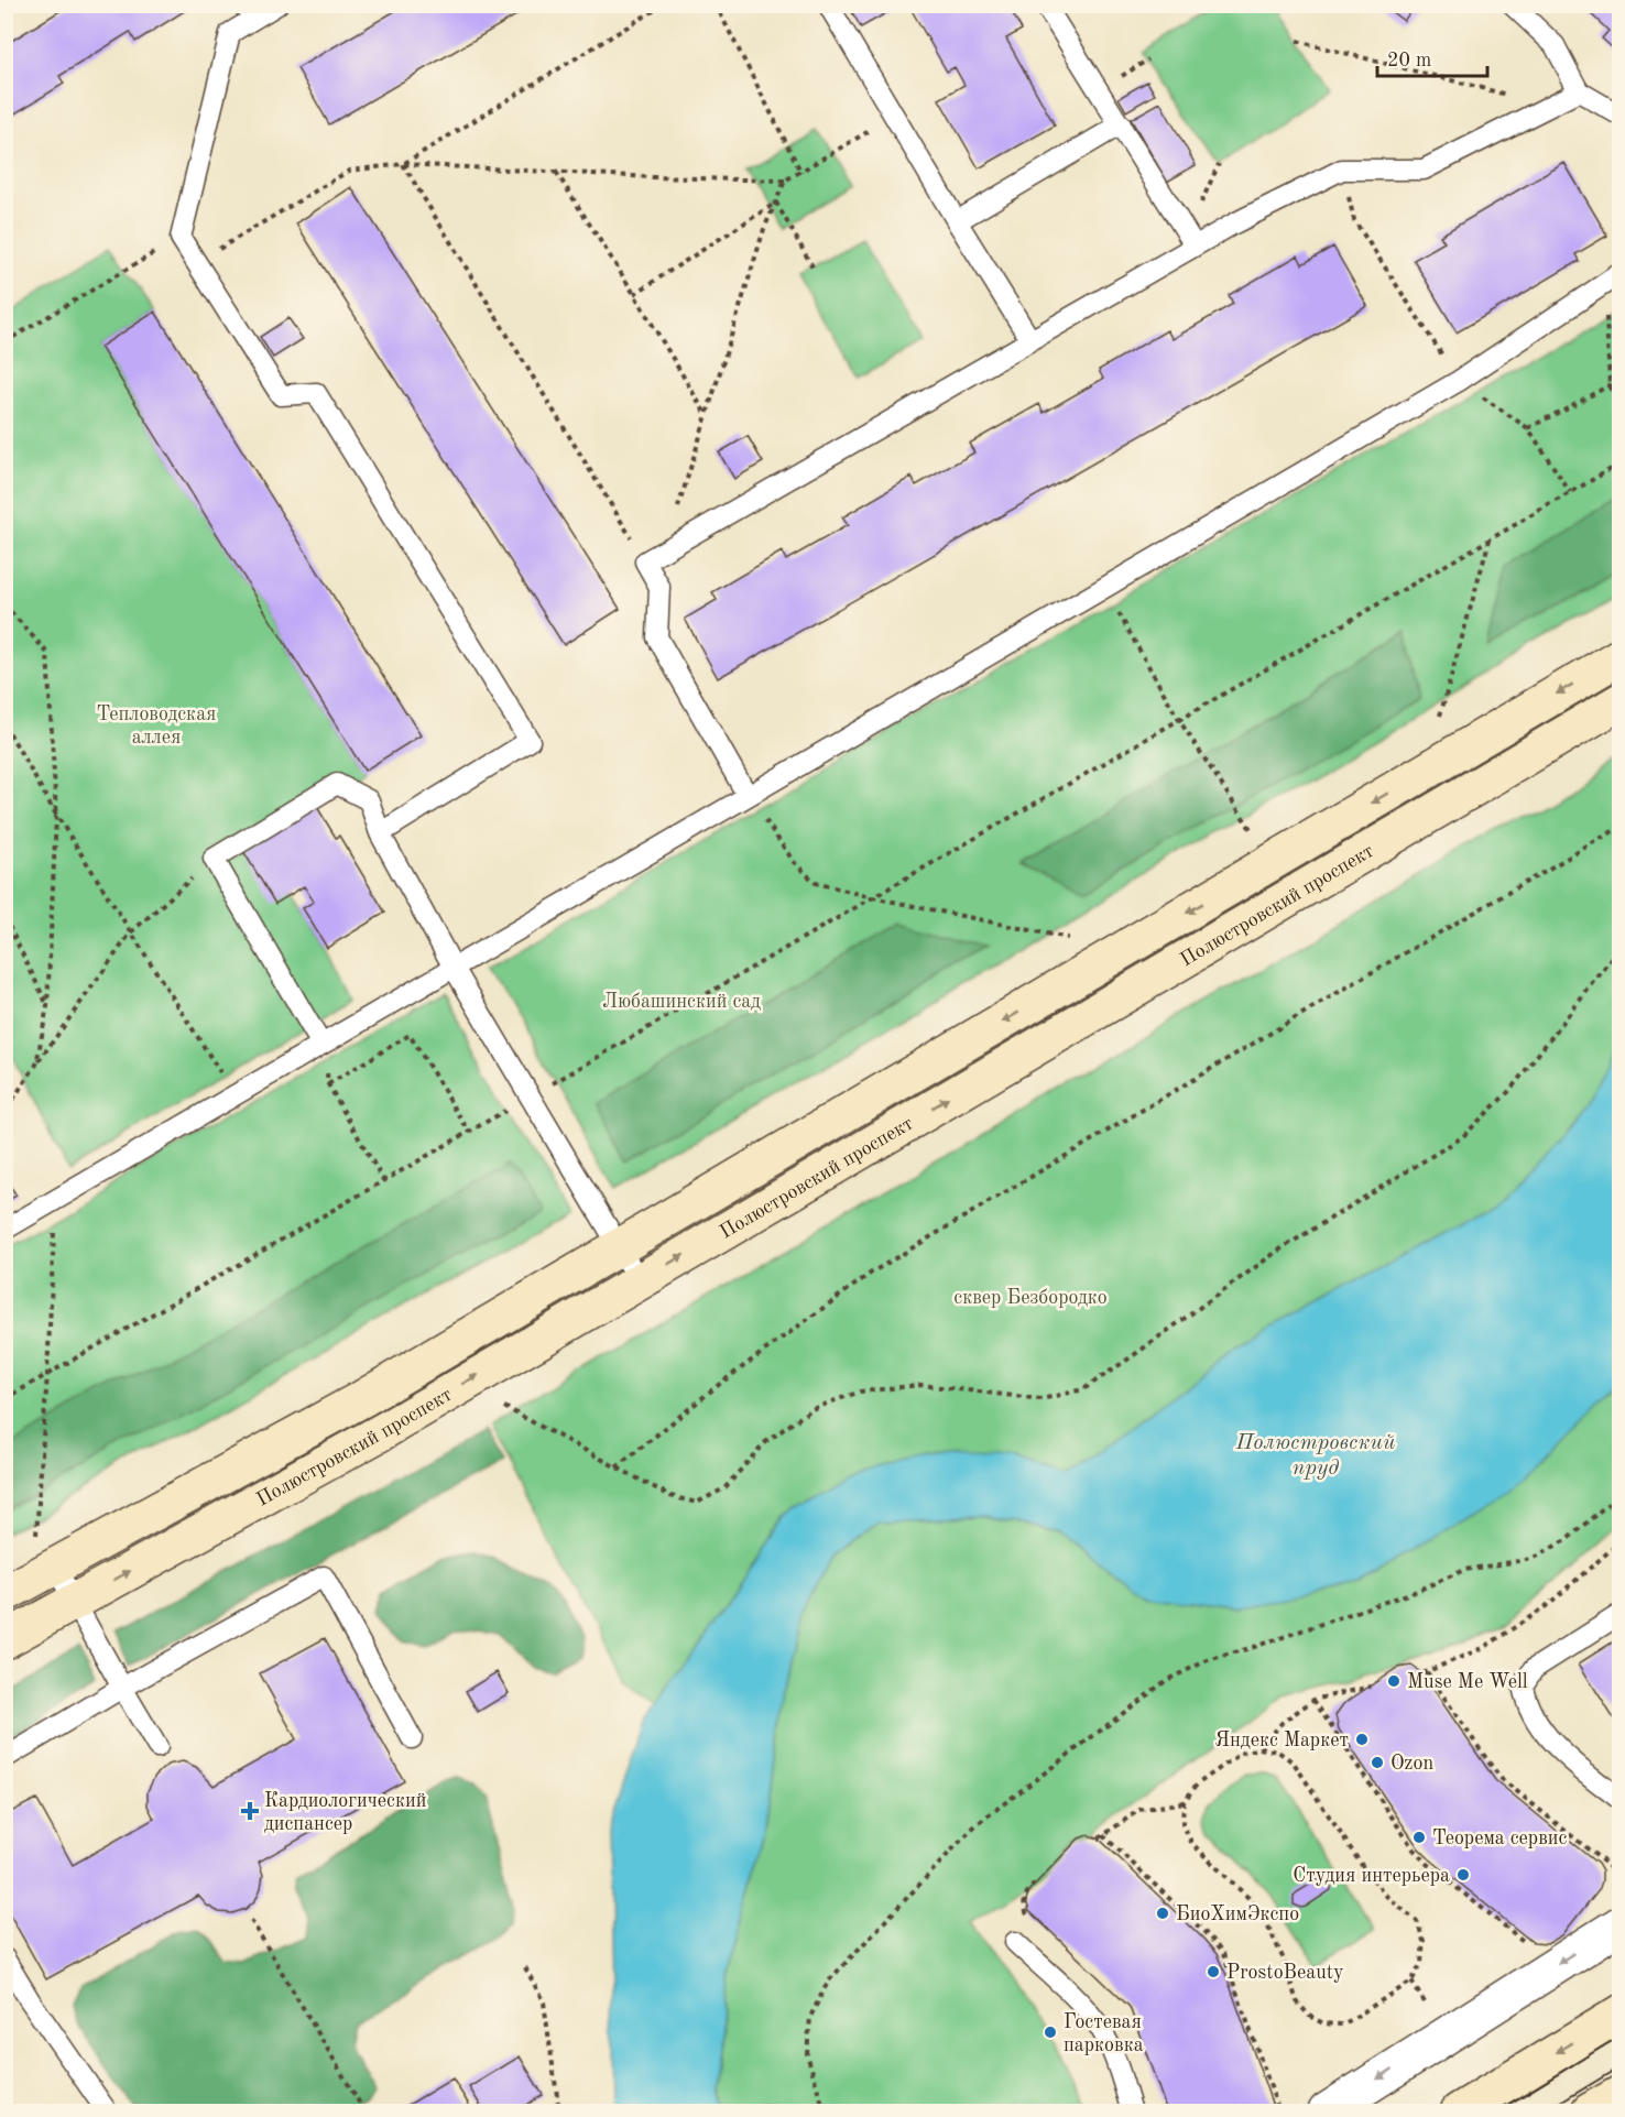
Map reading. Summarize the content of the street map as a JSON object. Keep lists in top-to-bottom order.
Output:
{
  "streets": {
    "main road": ["Полюстровский проспект"]
  },
  "water": ["Полюстровский пруд"],
  "parks": ["Тепловодская аллея", "Любашинский сад", "сквер Безбородко"],
  "places": {
    "other": [
      "Muse Me Well",
      "Яндекс Маркет",
      "Ozon",
      "Теорема сервис",
      "Студия интерьера",
      "БиоХимЭкспо",
      "ProstoBeauty",
      "Гостевая парковка"
    ],
    "health": ["Кардиологический диспансер"]
  },
  "scale_bar": "20 m"
}
